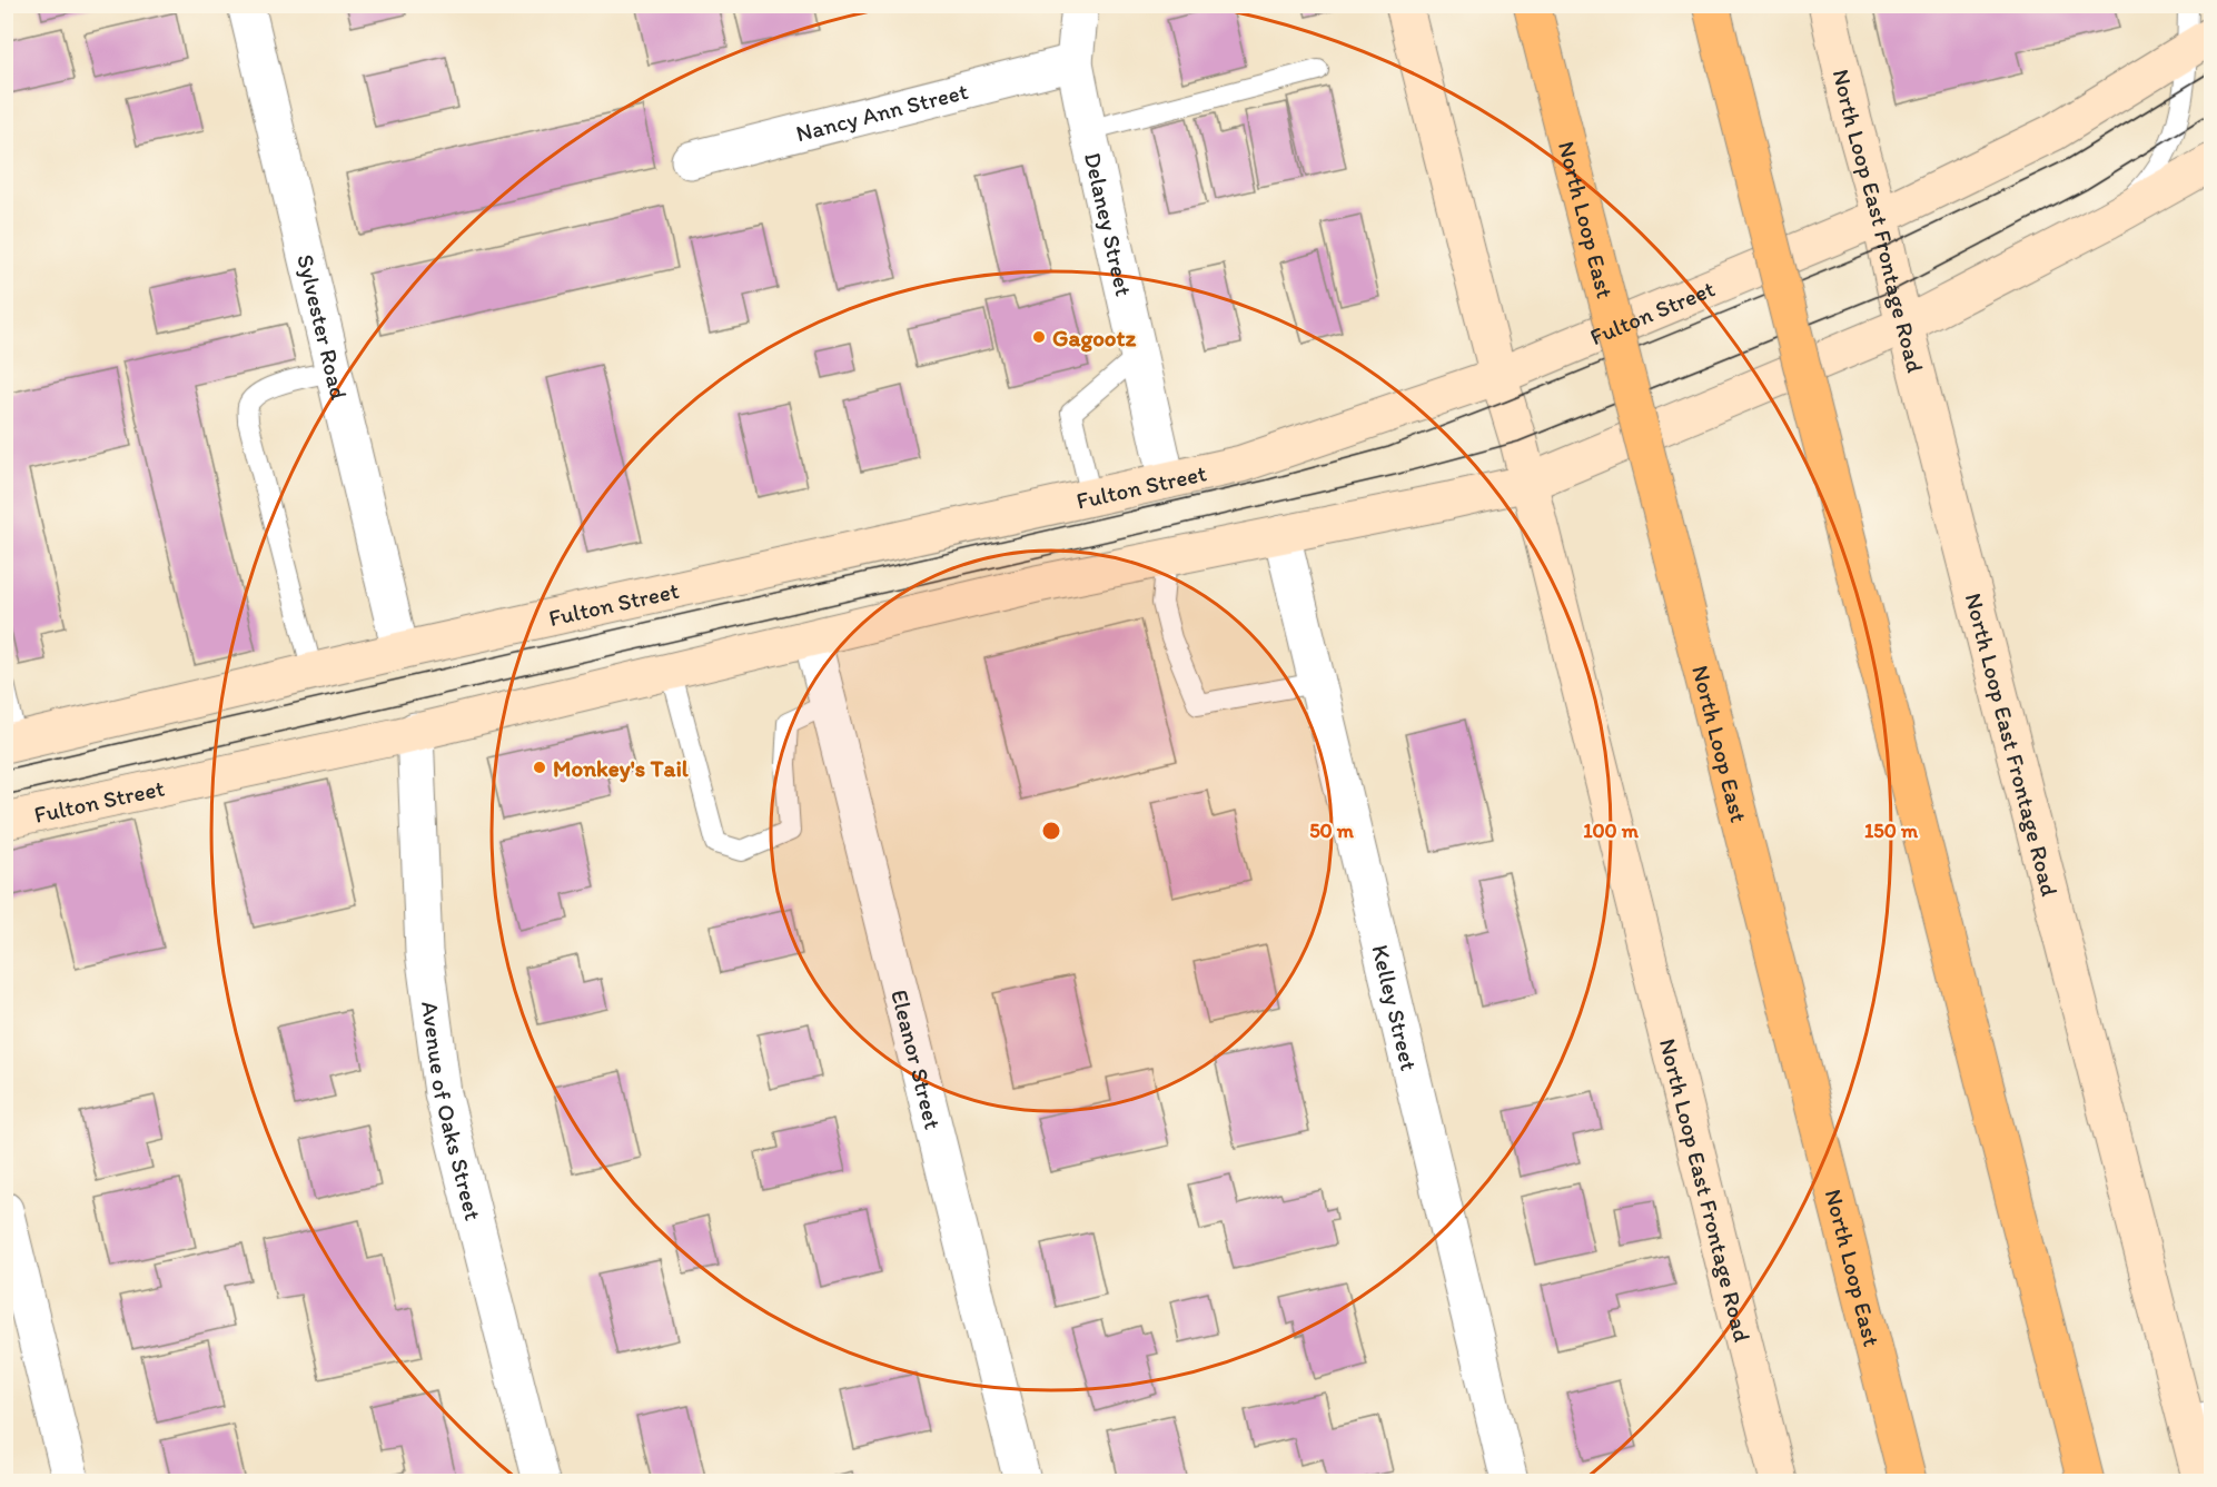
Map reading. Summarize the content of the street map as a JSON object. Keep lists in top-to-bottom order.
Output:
{
  "streets": {
    "highway": ["North Loop East"],
    "main road": ["North Loop East Frontage Road", "Fulton Street"],
    "street": [
      "Nancy Ann Street",
      "Delaney Street",
      "Sylvester Road",
      "Kelley Street",
      "Eleanor Street",
      "Avenue of Oaks Street"
    ]
  },
  "crossings": [
    ["Nancy Ann Street", "Delaney Street"],
    ["North Loop East Frontage Road", "Fulton Street"],
    ["Delaney Street", "Fulton Street"],
    ["Fulton Street", "Sylvester Road"],
    ["Fulton Street", "Kelley Street"],
    ["Fulton Street", "Eleanor Street"],
    ["Fulton Street", "Avenue of Oaks Street"]
  ],
  "places": ["Gagootz", "Monkey's Tail"],
  "rings": ["50 m", "100 m", "150 m"]
}
